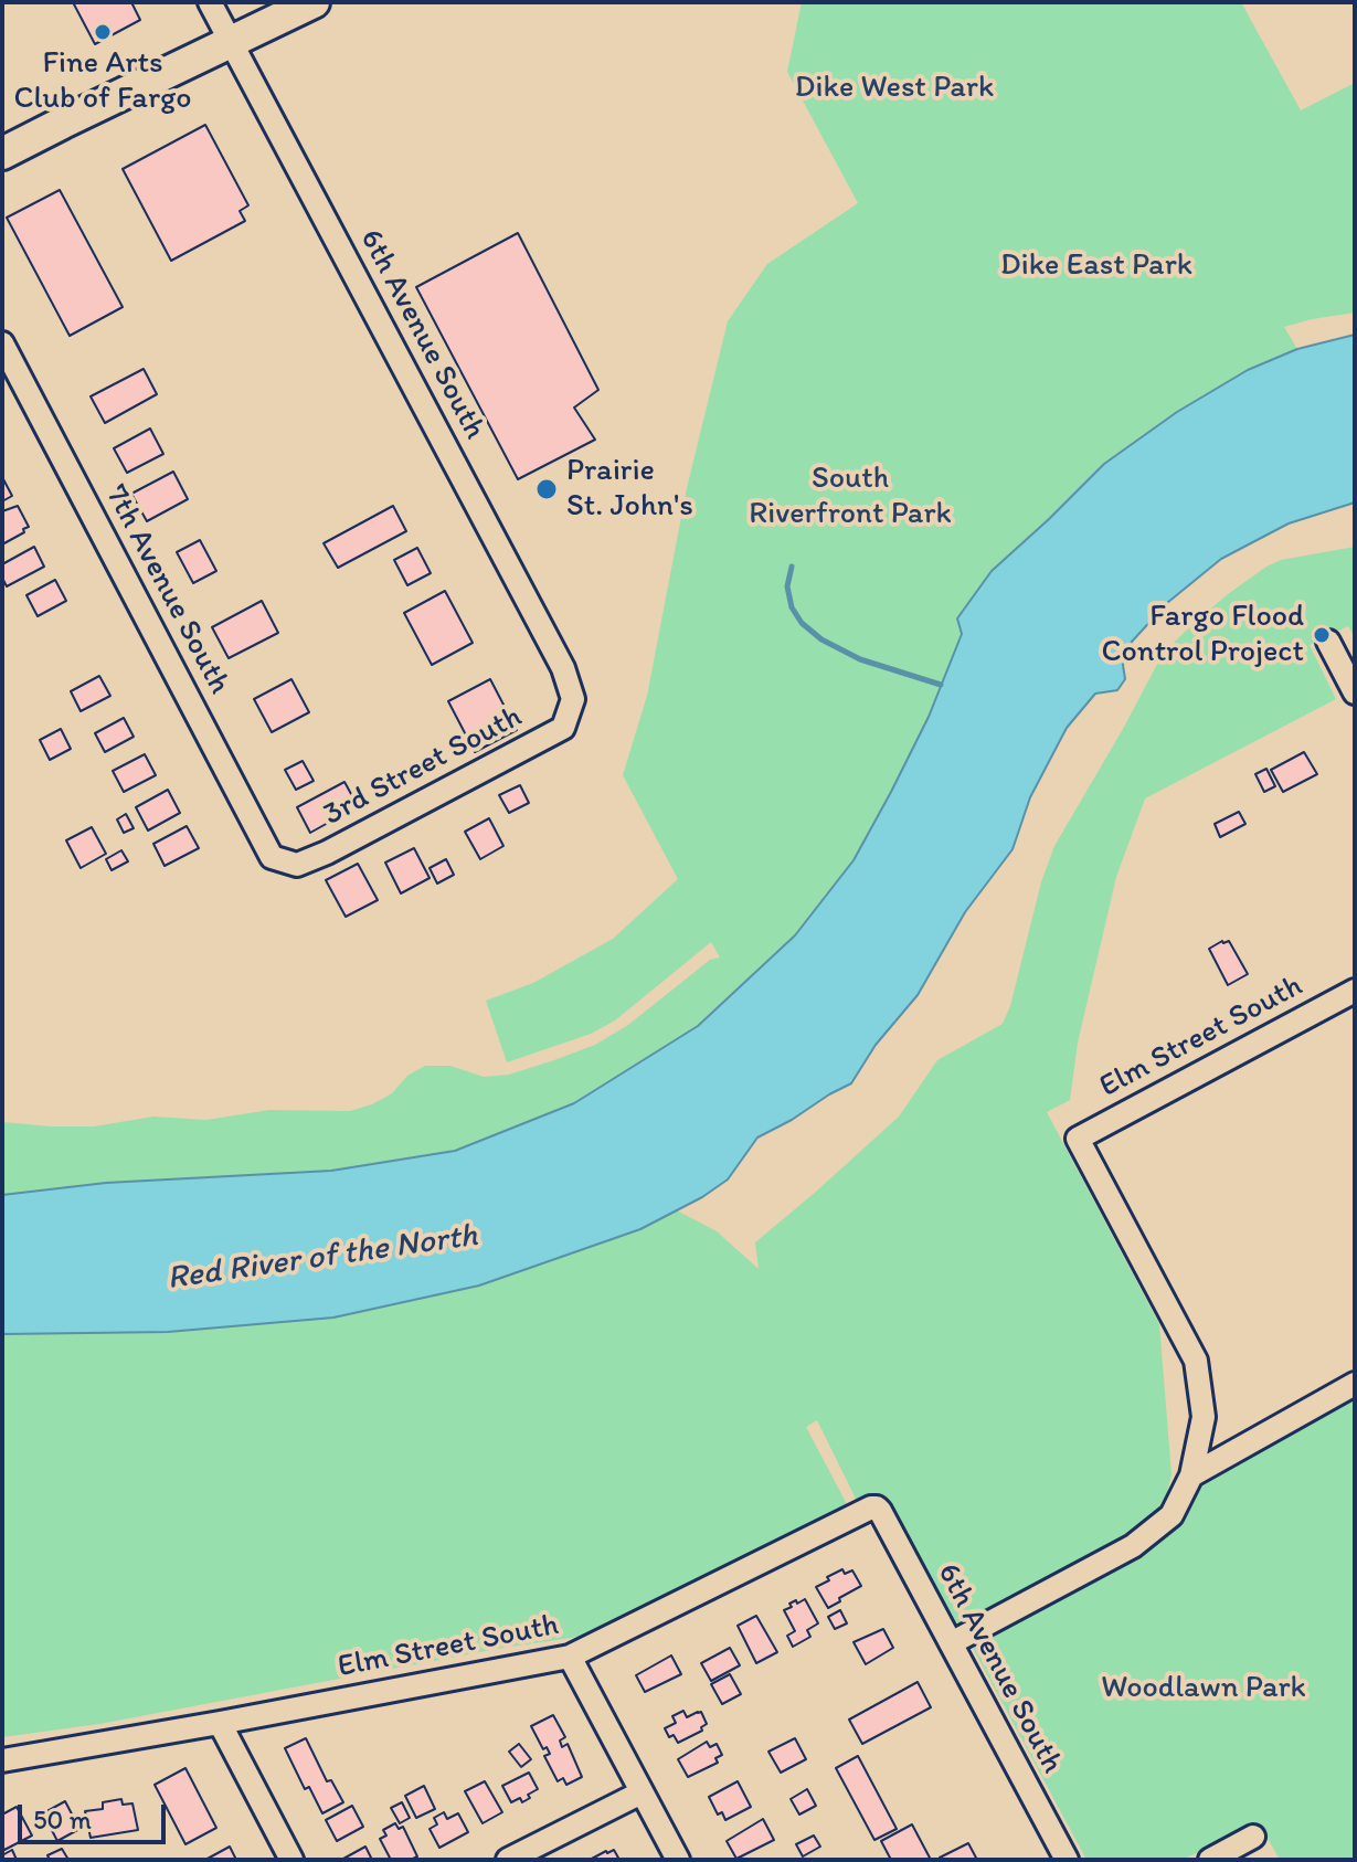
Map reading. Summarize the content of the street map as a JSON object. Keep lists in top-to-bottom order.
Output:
{
  "streets": {
    "street": [
      "6th Avenue South",
      "7th Avenue South",
      "3rd Street South",
      "Elm Street South"
    ]
  },
  "crossings": [
    ["6th Avenue South", "3rd Street South"],
    ["6th Avenue South", "Elm Street South"],
    ["7th Avenue South", "3rd Street South"]
  ],
  "water": ["Red River of the North"],
  "parks": [
    "Dike West Park",
    "Dike East Park",
    "South Riverfront Park",
    "Woodlawn Park"
  ],
  "places": ["Fine Arts Club of Fargo", "Prairie St. John's", "Fargo Flood Control Project"],
  "scale_bar": "50 m"
}
